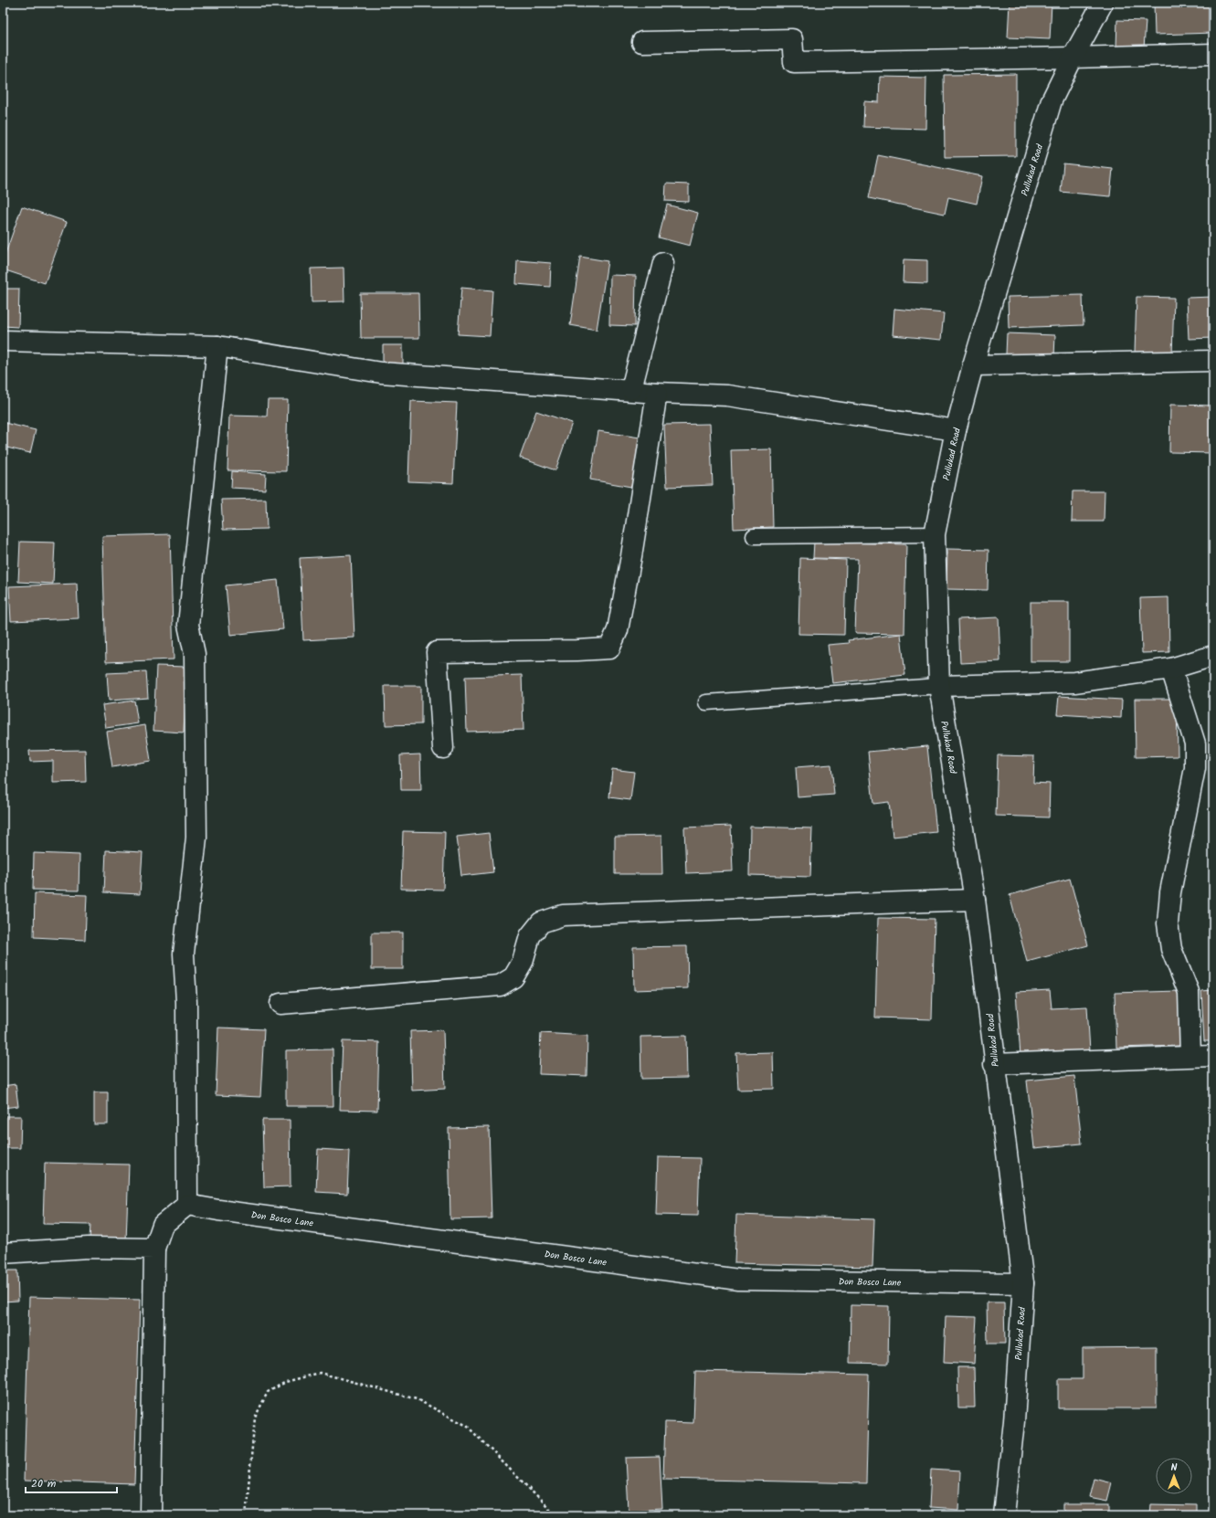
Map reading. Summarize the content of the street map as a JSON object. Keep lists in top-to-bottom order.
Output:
{
  "streets": {
    "street": ["Pullukad Road", "Don Bosco Lane"]
  },
  "crossings": [
    ["Pullukad Road", "Don Bosco Lane"]
  ],
  "scale_bar": "20 m",
  "north": "top"
}
